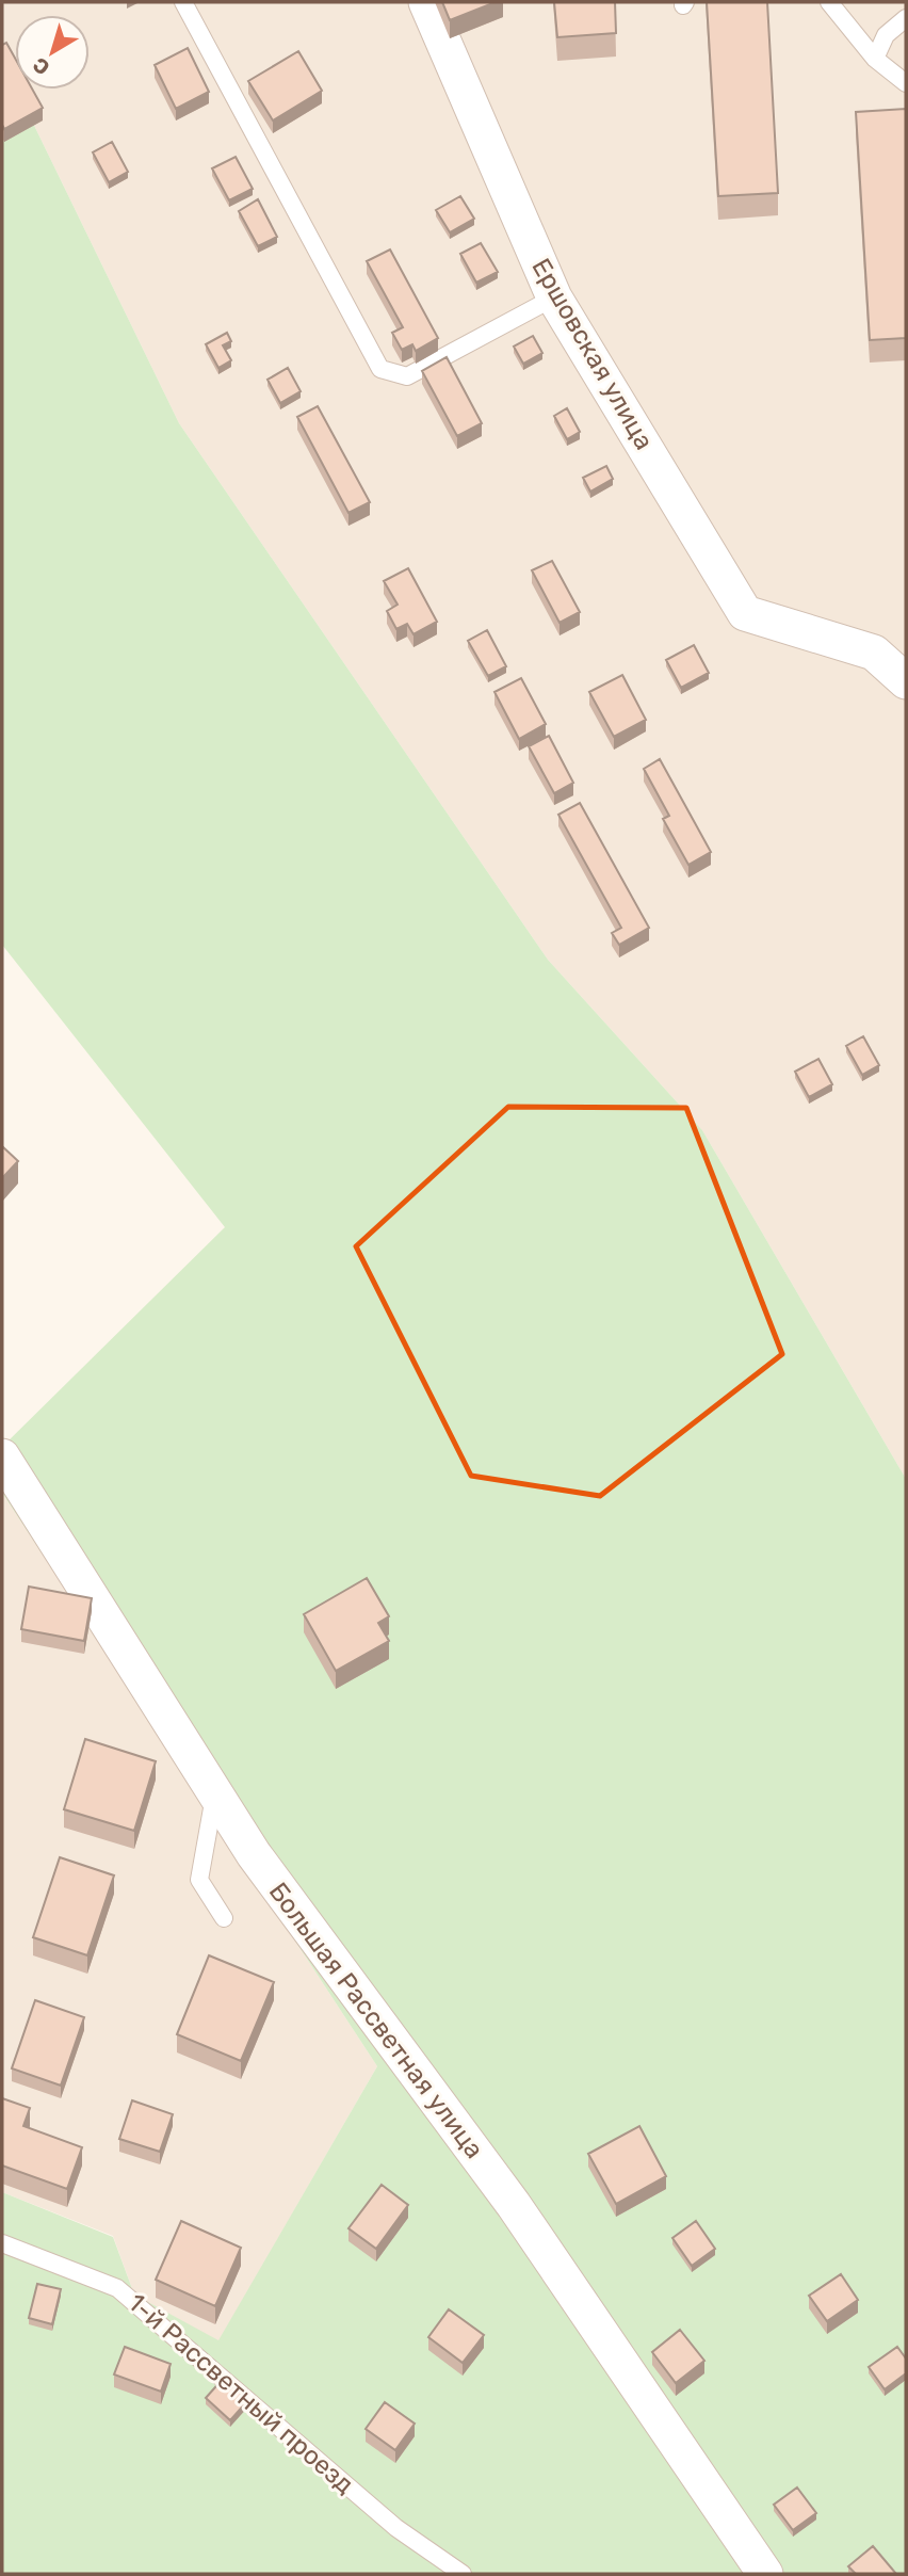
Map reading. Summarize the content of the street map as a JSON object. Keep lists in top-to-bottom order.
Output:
{
  "streets": {
    "street": ["Ершовская улица", "Большая Рассветная улица"],
    "lane": ["1-й Рассветный проезд"]
  },
  "north": "bottom left"
}
